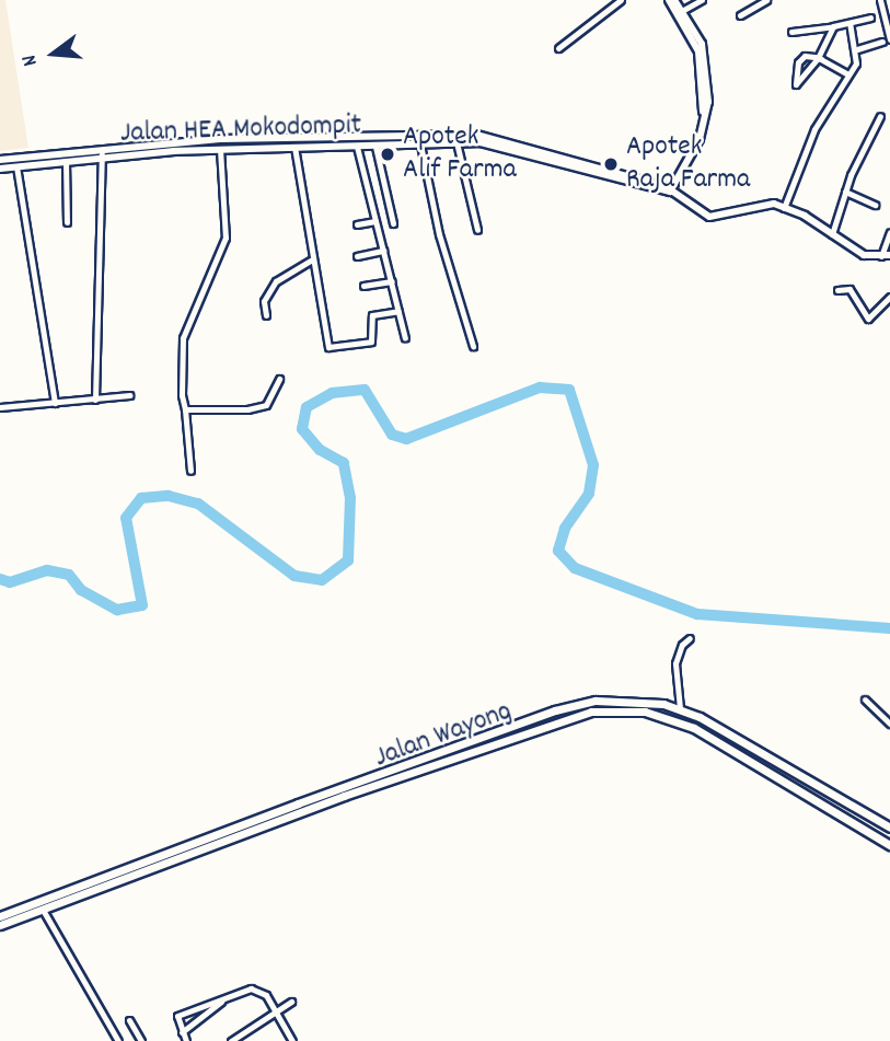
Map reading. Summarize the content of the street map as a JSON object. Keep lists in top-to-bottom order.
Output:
{
  "streets": {
    "main road": ["Jalan Wayong"],
    "street": ["Jalan HEA Mokodompit"]
  },
  "places": ["Apotek Alif Farma", "Apotek Raja Farma"],
  "north": "left"
}
